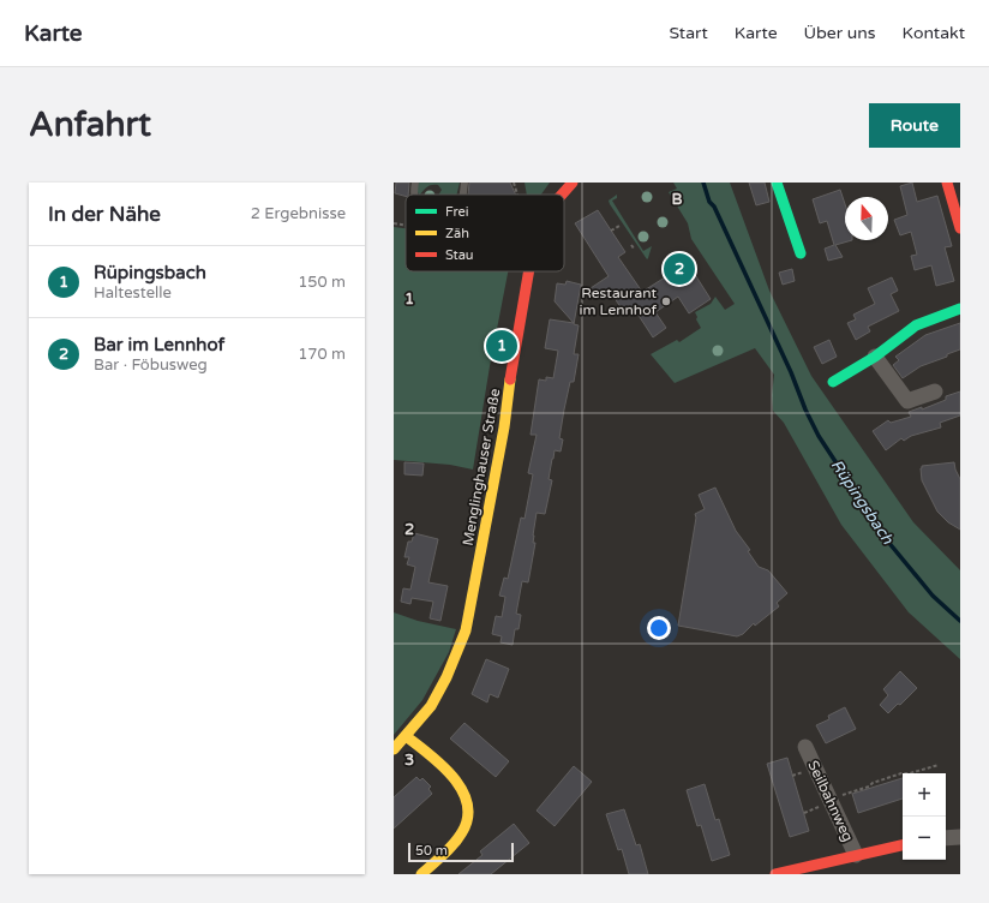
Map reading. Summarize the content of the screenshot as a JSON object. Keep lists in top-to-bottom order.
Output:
{
  "streets": {
    "street": ["Menglinghauser Straße", "Seilbahnweg"]
  },
  "water": ["Rüpingsbach"],
  "places": ["Restaurant im Lennhof"],
  "legend": ["Frei", "Zäh", "Stau"],
  "scale_bar": "50 m",
  "north": "top",
  "page": {
    "header": "Karte",
    "nav": [
      "Start",
      "Karte",
      "Über uns",
      "Kontakt"
    ],
    "buttons": "Route",
    "title": "Anfahrt",
    "heading": ["In der Nähe", "2 Ergebnisse"],
    "list": [
      {
        "mark": "1",
        "name": "Rüpingsbach",
        "note": "Haltestelle",
        "value": "150 m"
      },
      {
        "mark": "2",
        "name": "Bar im Lennhof",
        "note": "Bar · Föbusweg",
        "value": "170 m"
      }
    ],
    "pins": ["2", "1"],
    "map_buttons": ["+", "−"],
    "scale": "50 m"
  },
  "grid": {
    "columns": ["B"],
    "rows": ["1", "2", "3"]
  }
}
